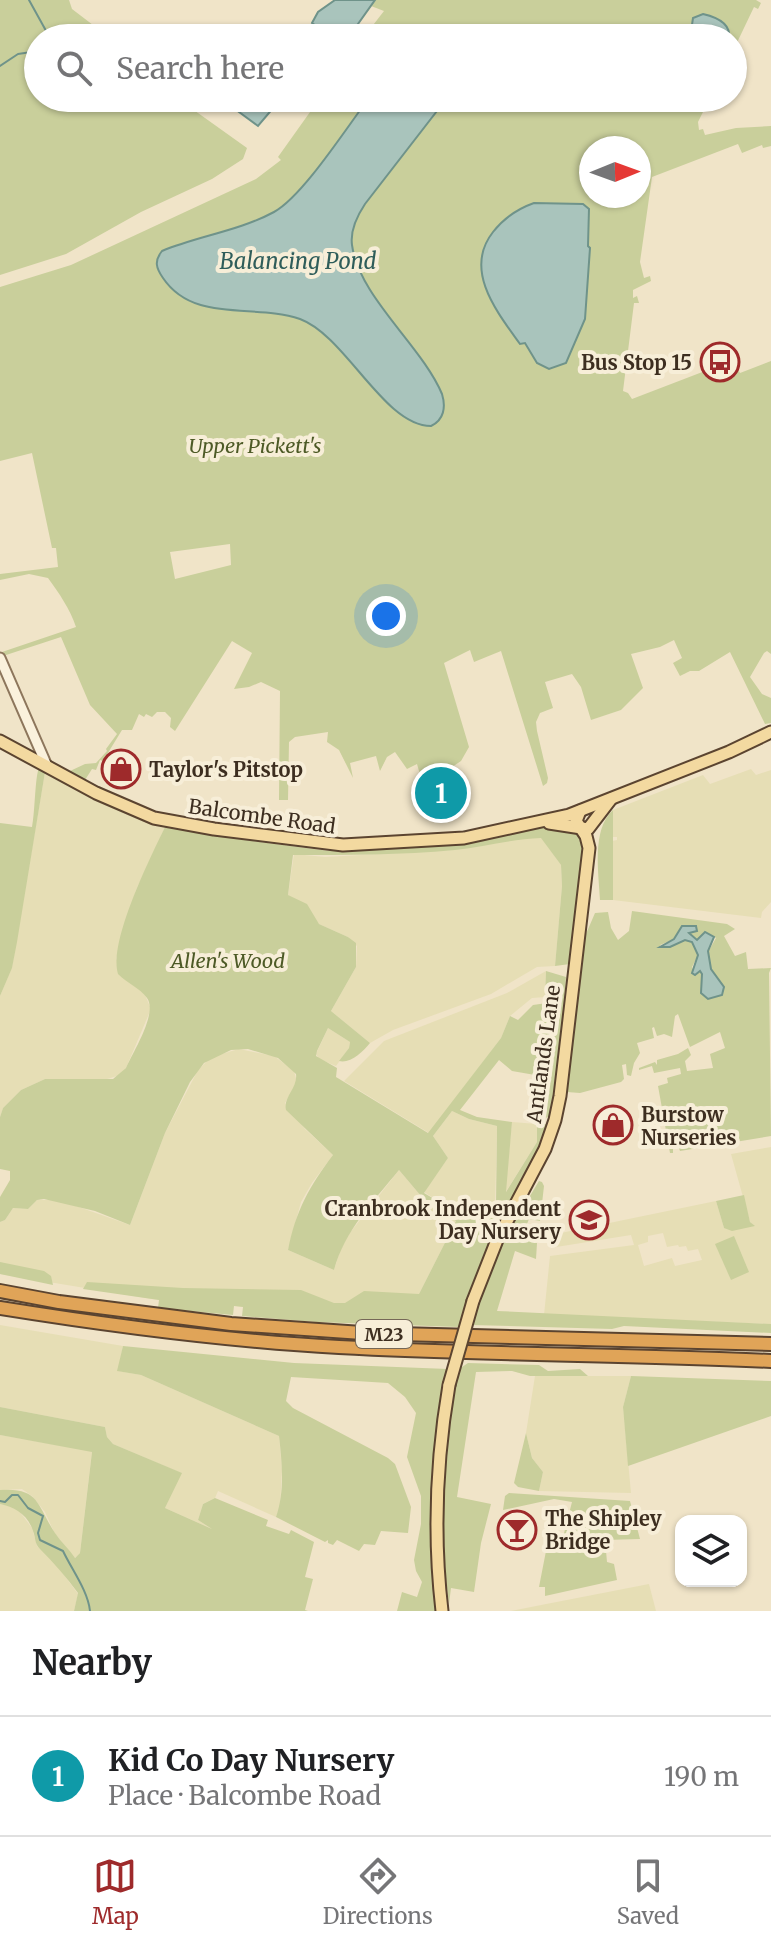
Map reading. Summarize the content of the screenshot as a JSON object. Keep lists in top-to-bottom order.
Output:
{
  "streets": {
    "highway": ["M23"],
    "main road": ["Balcombe Road", "Antlands Lane"]
  },
  "crossings": [
    ["Balcombe Road", "Antlands Lane"]
  ],
  "water": ["Balancing Pond"],
  "parks": ["Upper Pickett's", "Allen's Wood"],
  "places": {
    "bus stop": ["Bus Stop 15"],
    "shop": ["Taylor's Pitstop", "Burstow Nurseries"],
    "school or university": ["Cranbrook Independent Day Nursery"],
    "bar": ["The Shipley Bridge"]
  },
  "north": "right",
  "page": {
    "search": "Search here",
    "pins": "1",
    "heading": "Nearby",
    "list": [
      {
        "mark": "1",
        "name": "Kid Co Day Nursery",
        "note": "Place · Balcombe Road",
        "value": "190 m"
      }
    ],
    "nav": ["Map", "Directions", "Saved"]
  }
}
